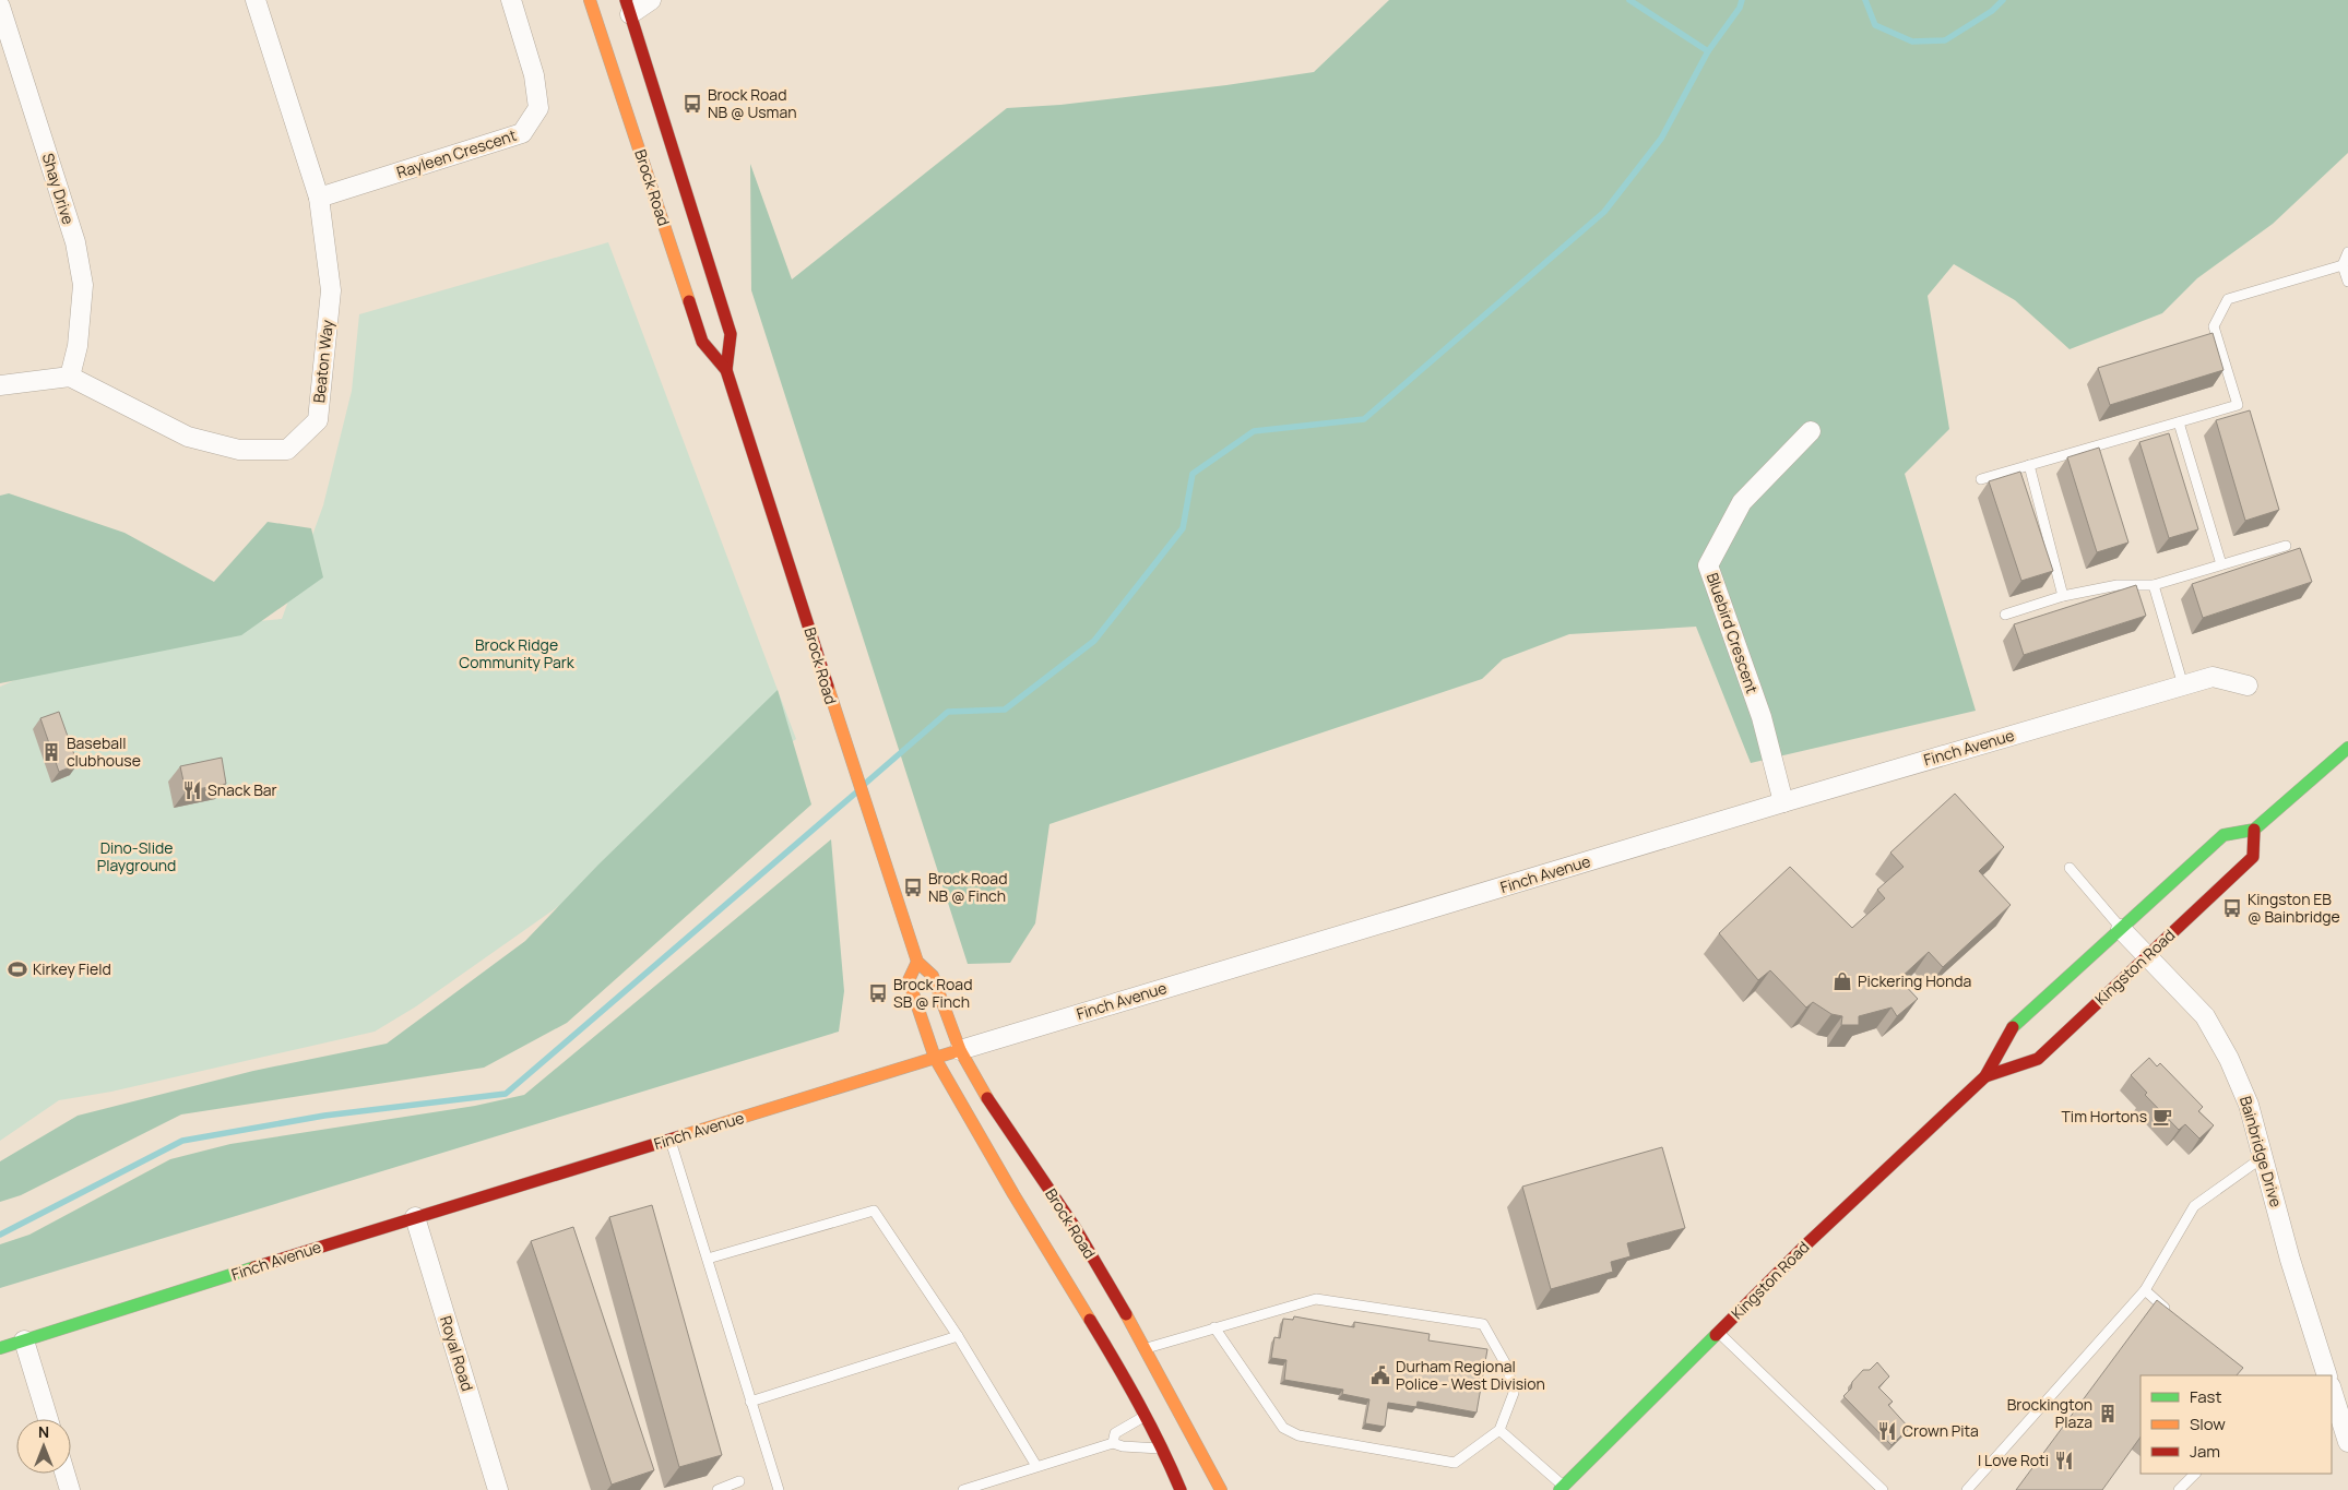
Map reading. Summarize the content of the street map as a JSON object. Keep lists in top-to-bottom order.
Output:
{
  "streets": {
    "main road": ["Brock Road", "Finch Avenue", "Kingston Road"],
    "street": [
      "Rayleen Crescent",
      "Shay Drive",
      "Beaton Way",
      "Bluebird Crescent",
      "Bainbridge Drive",
      "Royal Road"
    ]
  },
  "crossings": [
    ["Rayleen Crescent", "Beaton Way"],
    ["Brock Road", "Finch Avenue"],
    ["Shay Drive", "Beaton Way"],
    ["Bluebird Crescent", "Finch Avenue"],
    ["Finch Avenue", "Royal Road"],
    ["Kingston Road", "Bainbridge Drive"]
  ],
  "parks": ["Brock Ridge Community Park", "Dino-Slide Playground"],
  "places": {
    "bus stop": [
      "Brock Road NB @ Usman",
      "Brock Road NB @ Finch",
      "Kingston EB @ Bainbridge",
      "Brock Road SB @ Finch"
    ],
    "building": ["Baseball clubhouse", "Brockington Plaza"],
    "restaurant": ["Snack Bar", "Crown Pita", "I Love Roti"],
    "sports": ["Kirkey Field"],
    "shop": ["Pickering Honda"],
    "cafe": ["Tim Hortons"],
    "public building": ["Durham Regional Police - West Division"]
  },
  "legend": ["Fast", "Slow", "Jam"],
  "north": "top"
}
